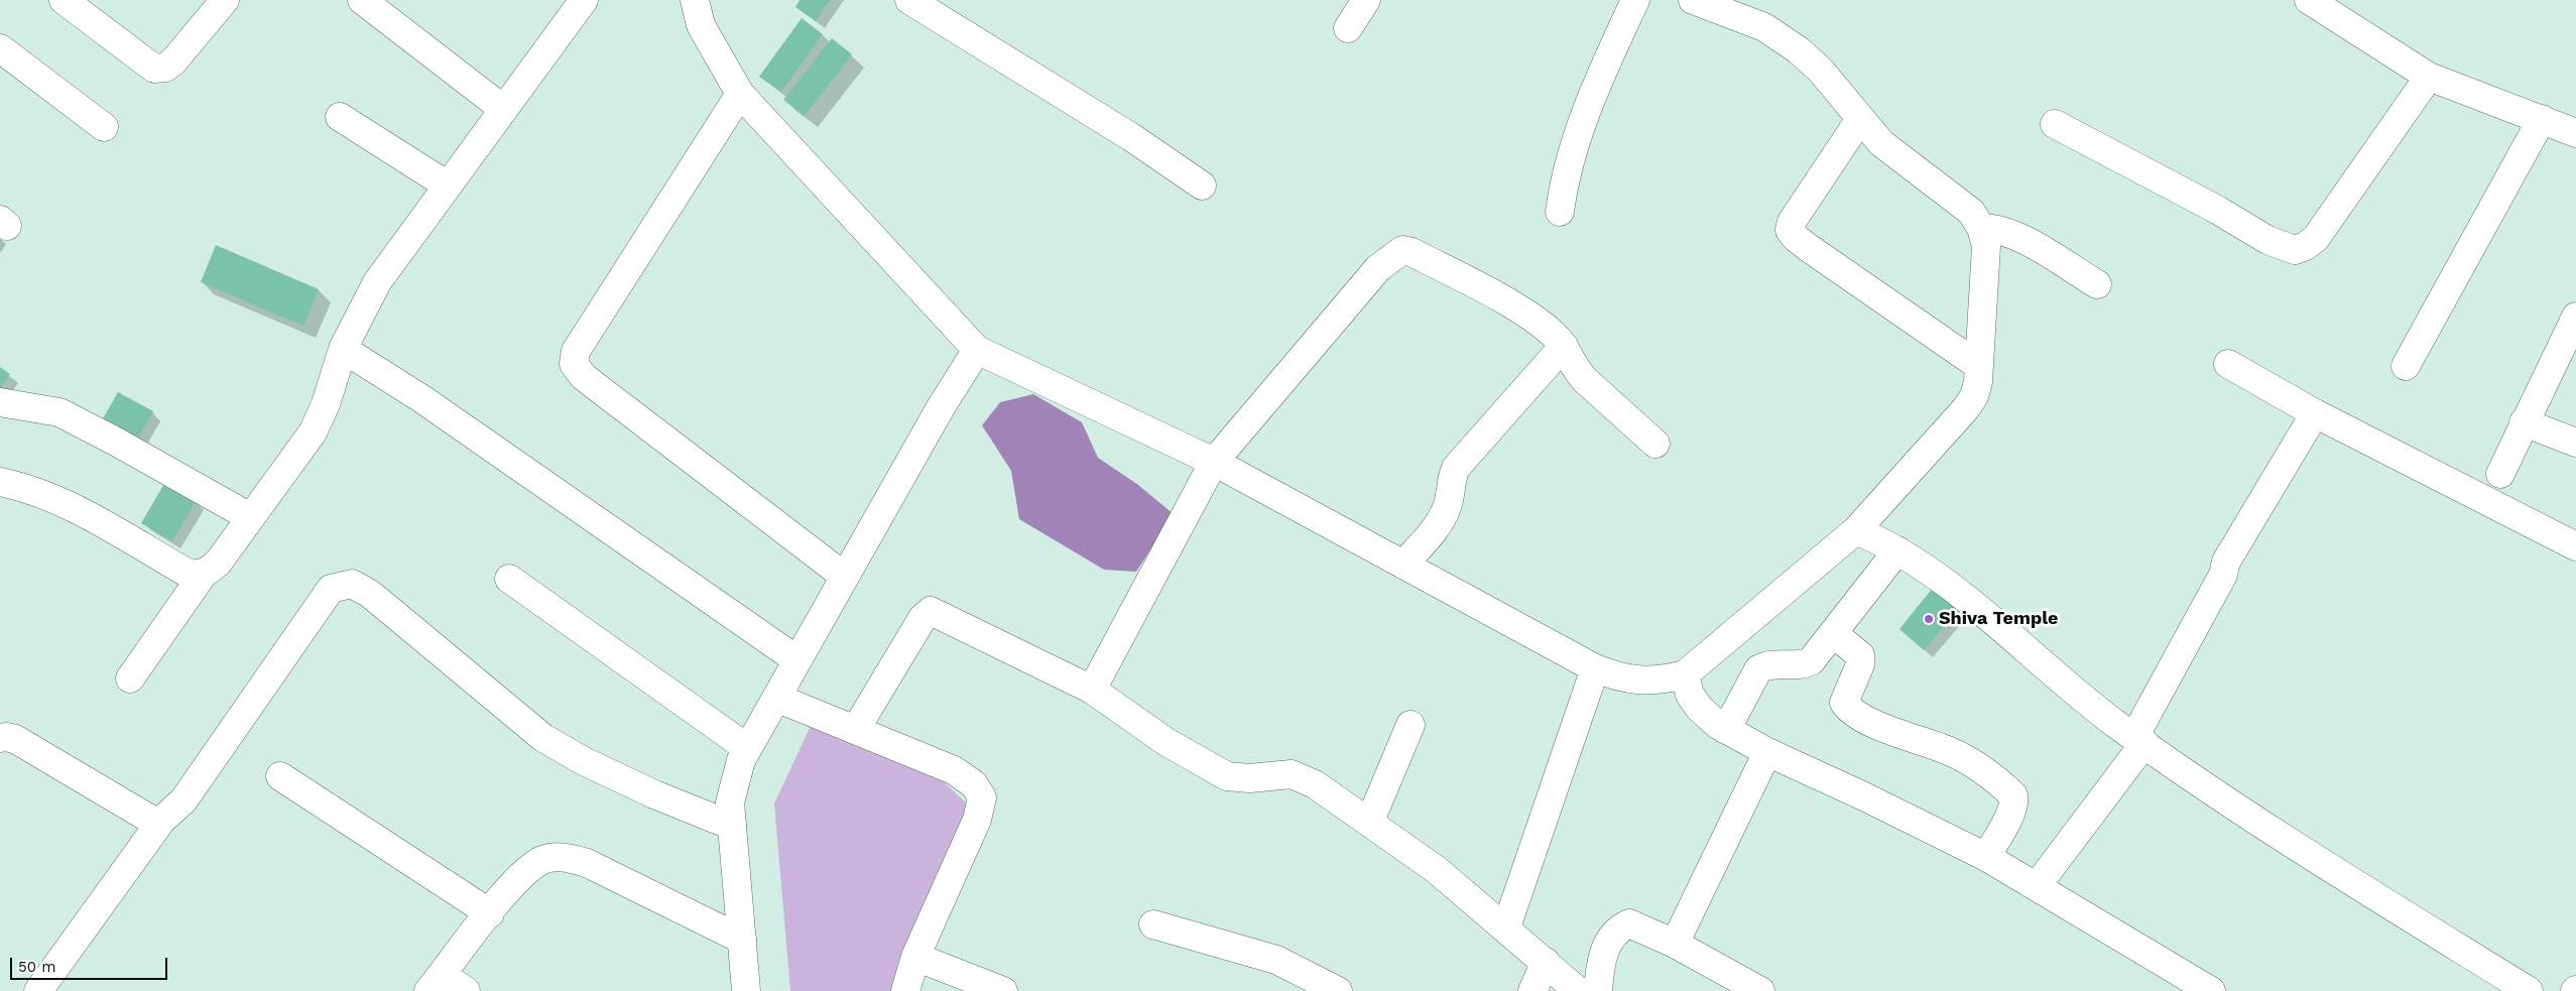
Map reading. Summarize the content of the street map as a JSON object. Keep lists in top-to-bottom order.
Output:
{
  "places": ["Shiva Temple"],
  "scale_bar": "50 m"
}
